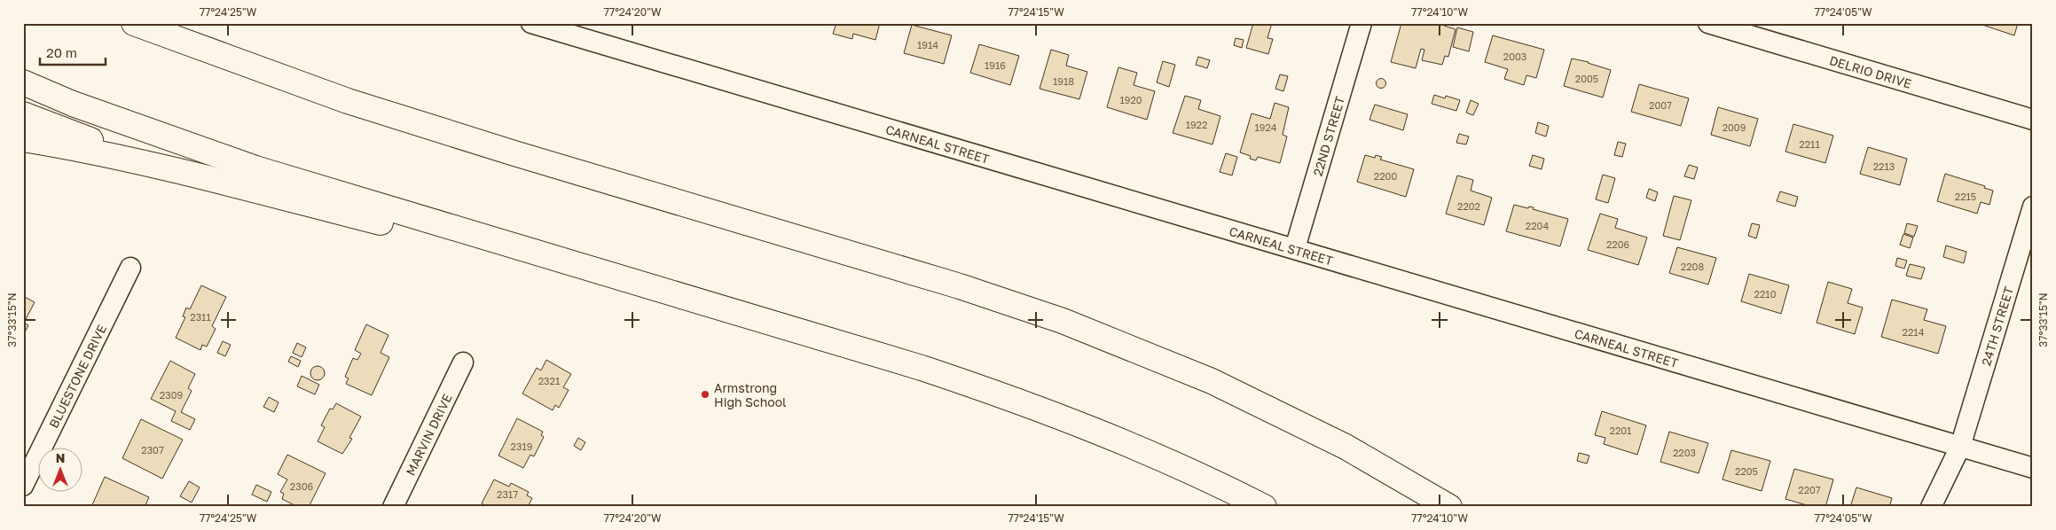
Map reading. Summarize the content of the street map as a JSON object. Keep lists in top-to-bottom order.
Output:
{
  "streets": {
    "street": [
      "DELRIO DRIVE",
      "22ND STREET",
      "CARNEAL STREET",
      "24TH STREET",
      "BLUESTONE DRIVE",
      "MARVIN DRIVE"
    ]
  },
  "crossings": [
    ["22ND STREET", "CARNEAL STREET"],
    ["CARNEAL STREET", "24TH STREET"]
  ],
  "places": ["Armstrong High School"],
  "house_numbers": [
    "1914",
    "2003",
    "1916",
    "2005",
    "1918",
    "1920",
    "2007",
    "1922",
    "1924",
    "2009",
    "2211",
    "2213",
    "2200",
    "2215",
    "2202",
    "2204",
    "2206",
    "2208",
    "2210",
    "2311",
    "2214",
    "2321",
    "2309",
    "2201",
    "2319",
    "2307",
    "2203",
    "2205",
    "2306",
    "2207",
    "2317"
  ],
  "scale_bar": "20 m",
  "north": "top",
  "coordinates": [
    "77°24'25\"W",
    "77°24'20\"W",
    "77°24'15\"W",
    "77°24'10\"W",
    "77°24'05\"W",
    "37°33'15\"N"
  ]
}
